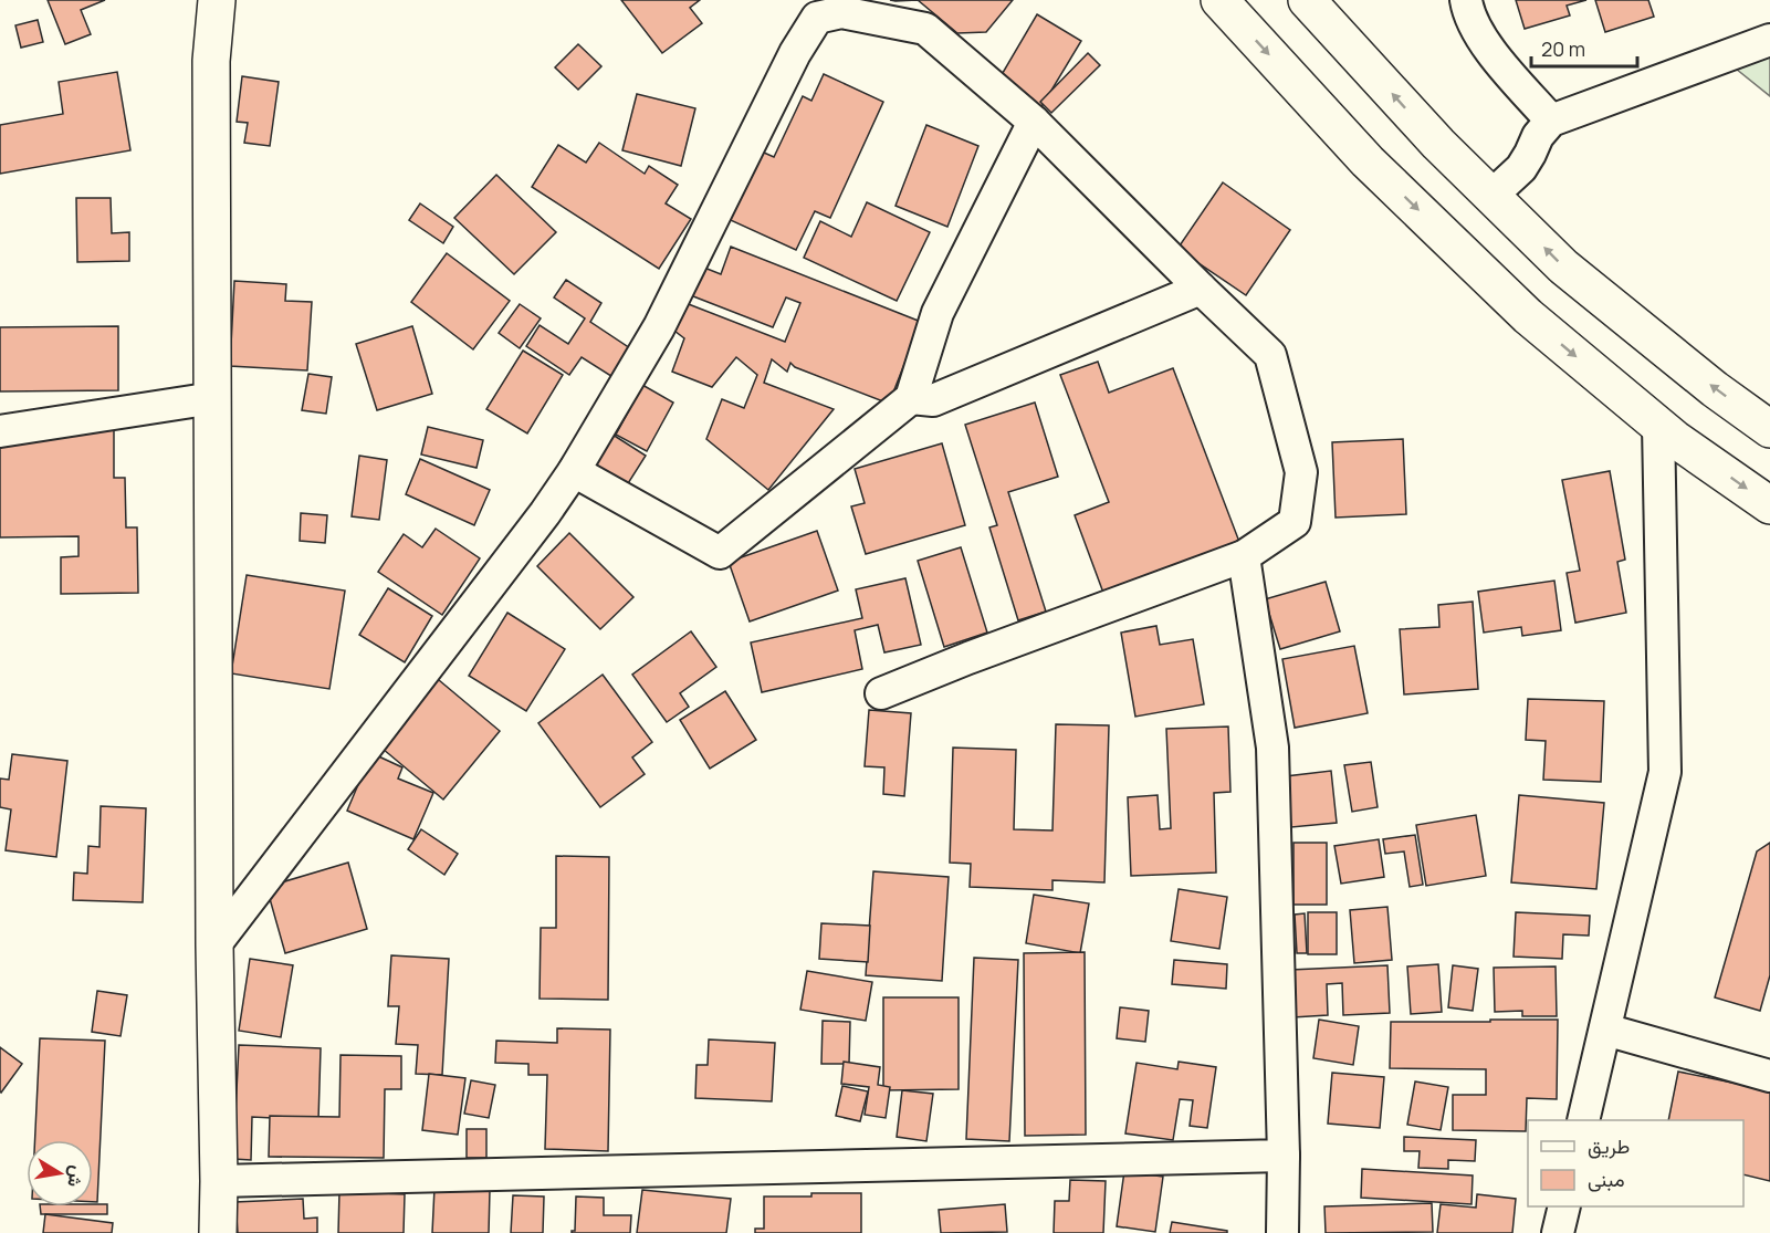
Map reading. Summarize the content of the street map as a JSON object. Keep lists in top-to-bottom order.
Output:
{
  "legend": ["طريق", "مبنى"],
  "scale_bar": "20 m",
  "north": "right"
}
